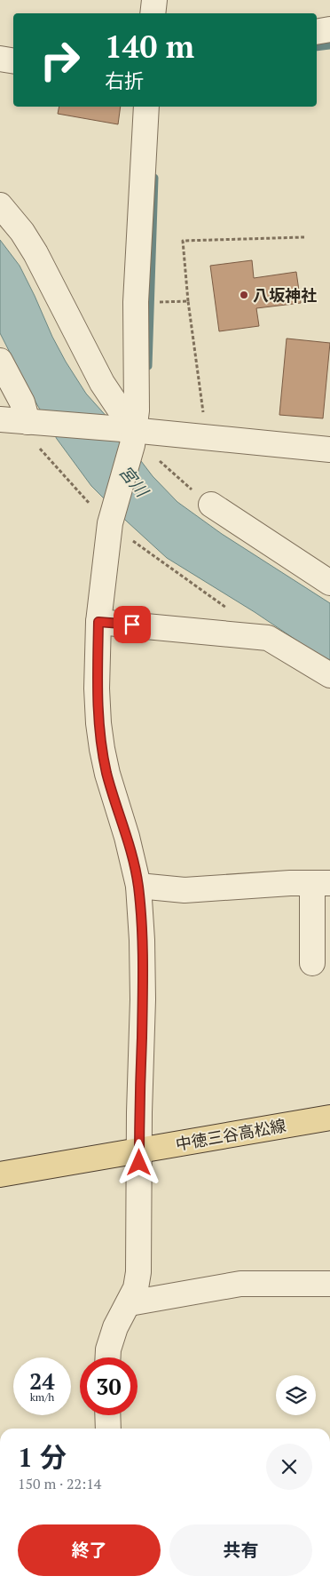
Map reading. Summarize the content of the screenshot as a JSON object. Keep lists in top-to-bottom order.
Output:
{
  "streets": {
    "main road": ["中徳三谷高松線"]
  },
  "water": ["宮川"],
  "places": ["八坂神社"],
  "page": {
    "turn": ["140 m", "右折"],
    "speed": "24 km/h",
    "limit": "30",
    "heading": ["1 分", "150 m · 22:14"],
    "buttons": ["終了", "共有"]
  }
}
